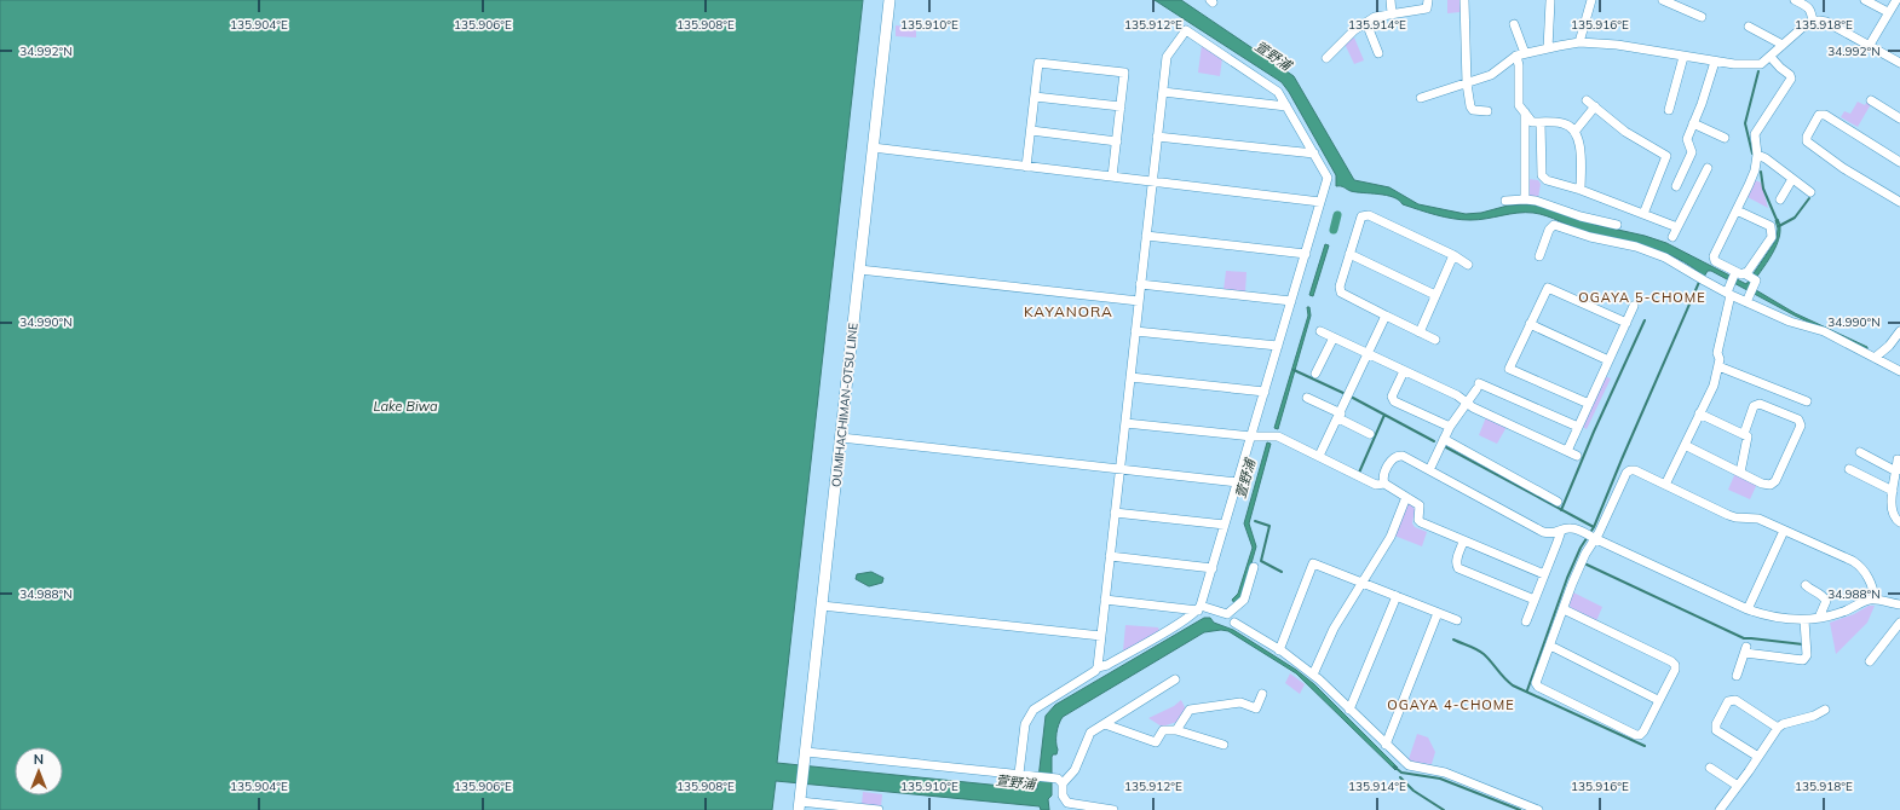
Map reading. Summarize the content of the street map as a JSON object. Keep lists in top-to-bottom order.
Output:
{
  "streets": {
    "main road": ["OUMIHACHIMAN-OTSU LINE"]
  },
  "districts": ["OGAYA 5-CHOME", "KAYANORA", "OGAYA 4-CHOME"],
  "water": ["萱野浦", "Lake Biwa"],
  "north": "top",
  "coordinates": [
    "135.904°E",
    "135.906°E",
    "135.908°E",
    "135.910°E",
    "135.912°E",
    "135.914°E",
    "135.916°E",
    "135.918°E",
    "34.992°N",
    "34.990°N",
    "34.988°N"
  ]
}
